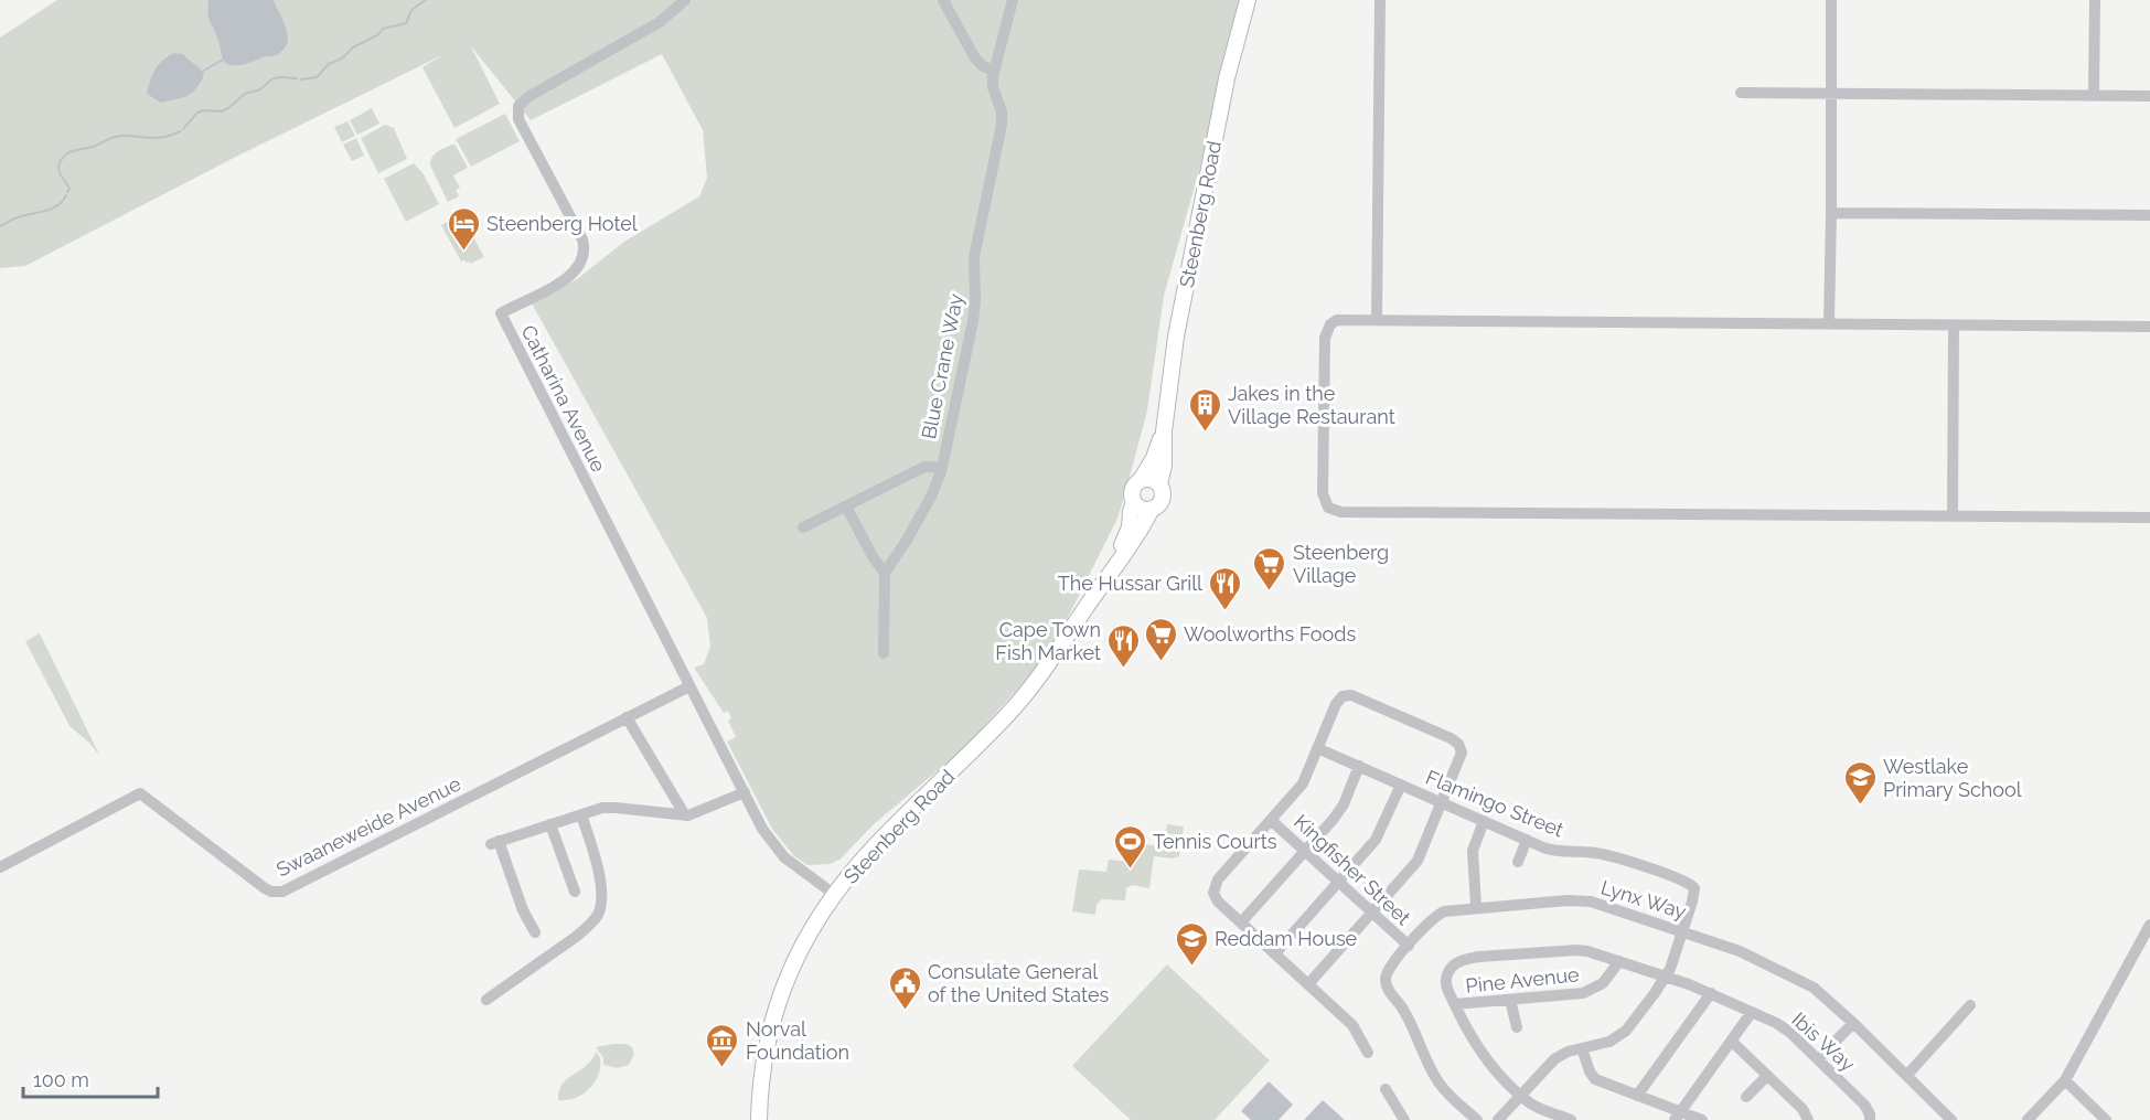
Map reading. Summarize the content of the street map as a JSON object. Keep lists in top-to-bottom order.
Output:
{
  "streets": {
    "main road": ["Steenberg Road"],
    "street": [
      "Blue Crane Way",
      "Catharina Avenue",
      "Flamingo Street",
      "Swaaneweide Avenue",
      "Kingfisher Street",
      "Lynx Way",
      "Pine Avenue",
      "Ibis Way"
    ]
  },
  "crossings": [
    ["Steenberg Road", "Catharina Avenue"],
    ["Catharina Avenue", "Swaaneweide Avenue"],
    ["Flamingo Street", "Lynx Way"],
    ["Flamingo Street", "Ibis Way"],
    ["Kingfisher Street", "Lynx Way"],
    ["Pine Avenue", "Ibis Way"]
  ],
  "places": {
    "hotel": ["Steenberg Hotel"],
    "building": ["Jakes in the Village Restaurant"],
    "supermarket": ["Steenberg Village", "Woolworths Foods"],
    "restaurant": ["The Hussar Grill", "Cape Town Fish Market"],
    "school or university": ["Westlake Primary School", "Reddam House"],
    "sports": ["Tennis Courts"],
    "public building": ["Consulate General of the United States"],
    "museum": ["Norval Foundation"]
  },
  "scale_bar": "100 m"
}
